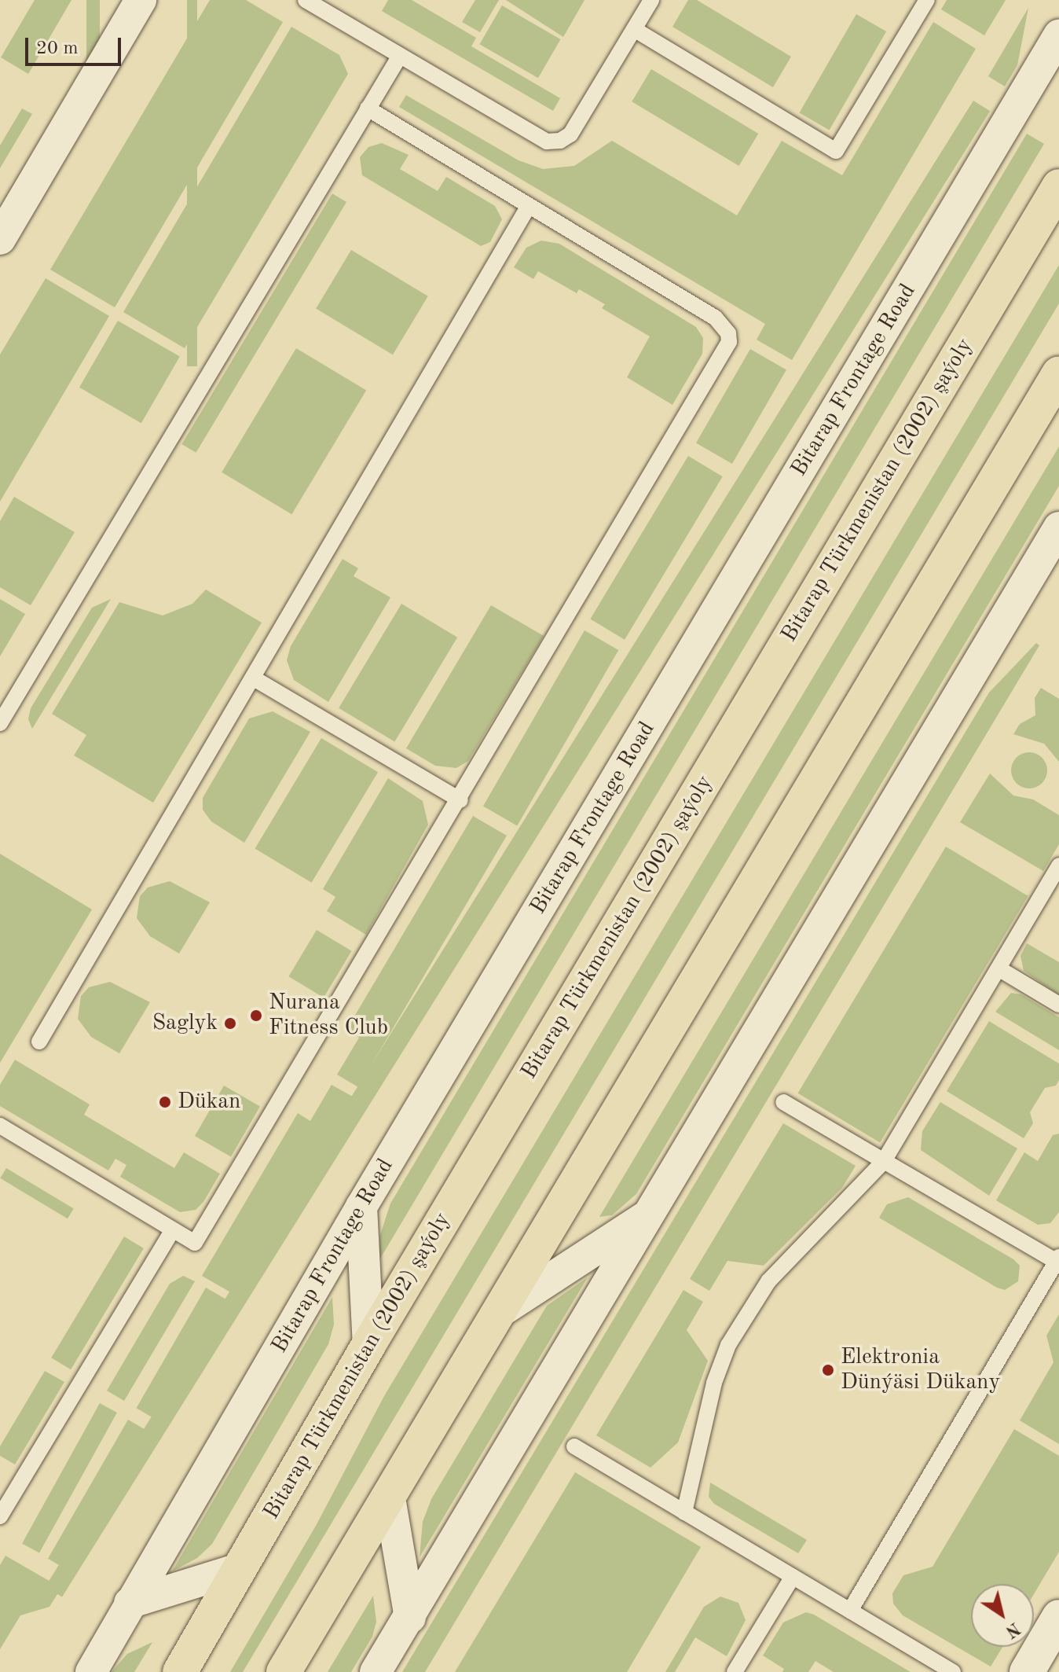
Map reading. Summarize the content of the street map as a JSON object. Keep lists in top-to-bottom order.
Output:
{
  "streets": {
    "main road": ["Bitarap Türkmenistan (2002) şaýoly"],
    "street": ["Bitarap Frontage Road"]
  },
  "places": [
    "Nurana Fitness Club",
    "Saglyk",
    "Dükan",
    "Elektronia Dünýäsi Dükany"
  ],
  "scale_bar": "20 m",
  "north": "bottom right"
}
